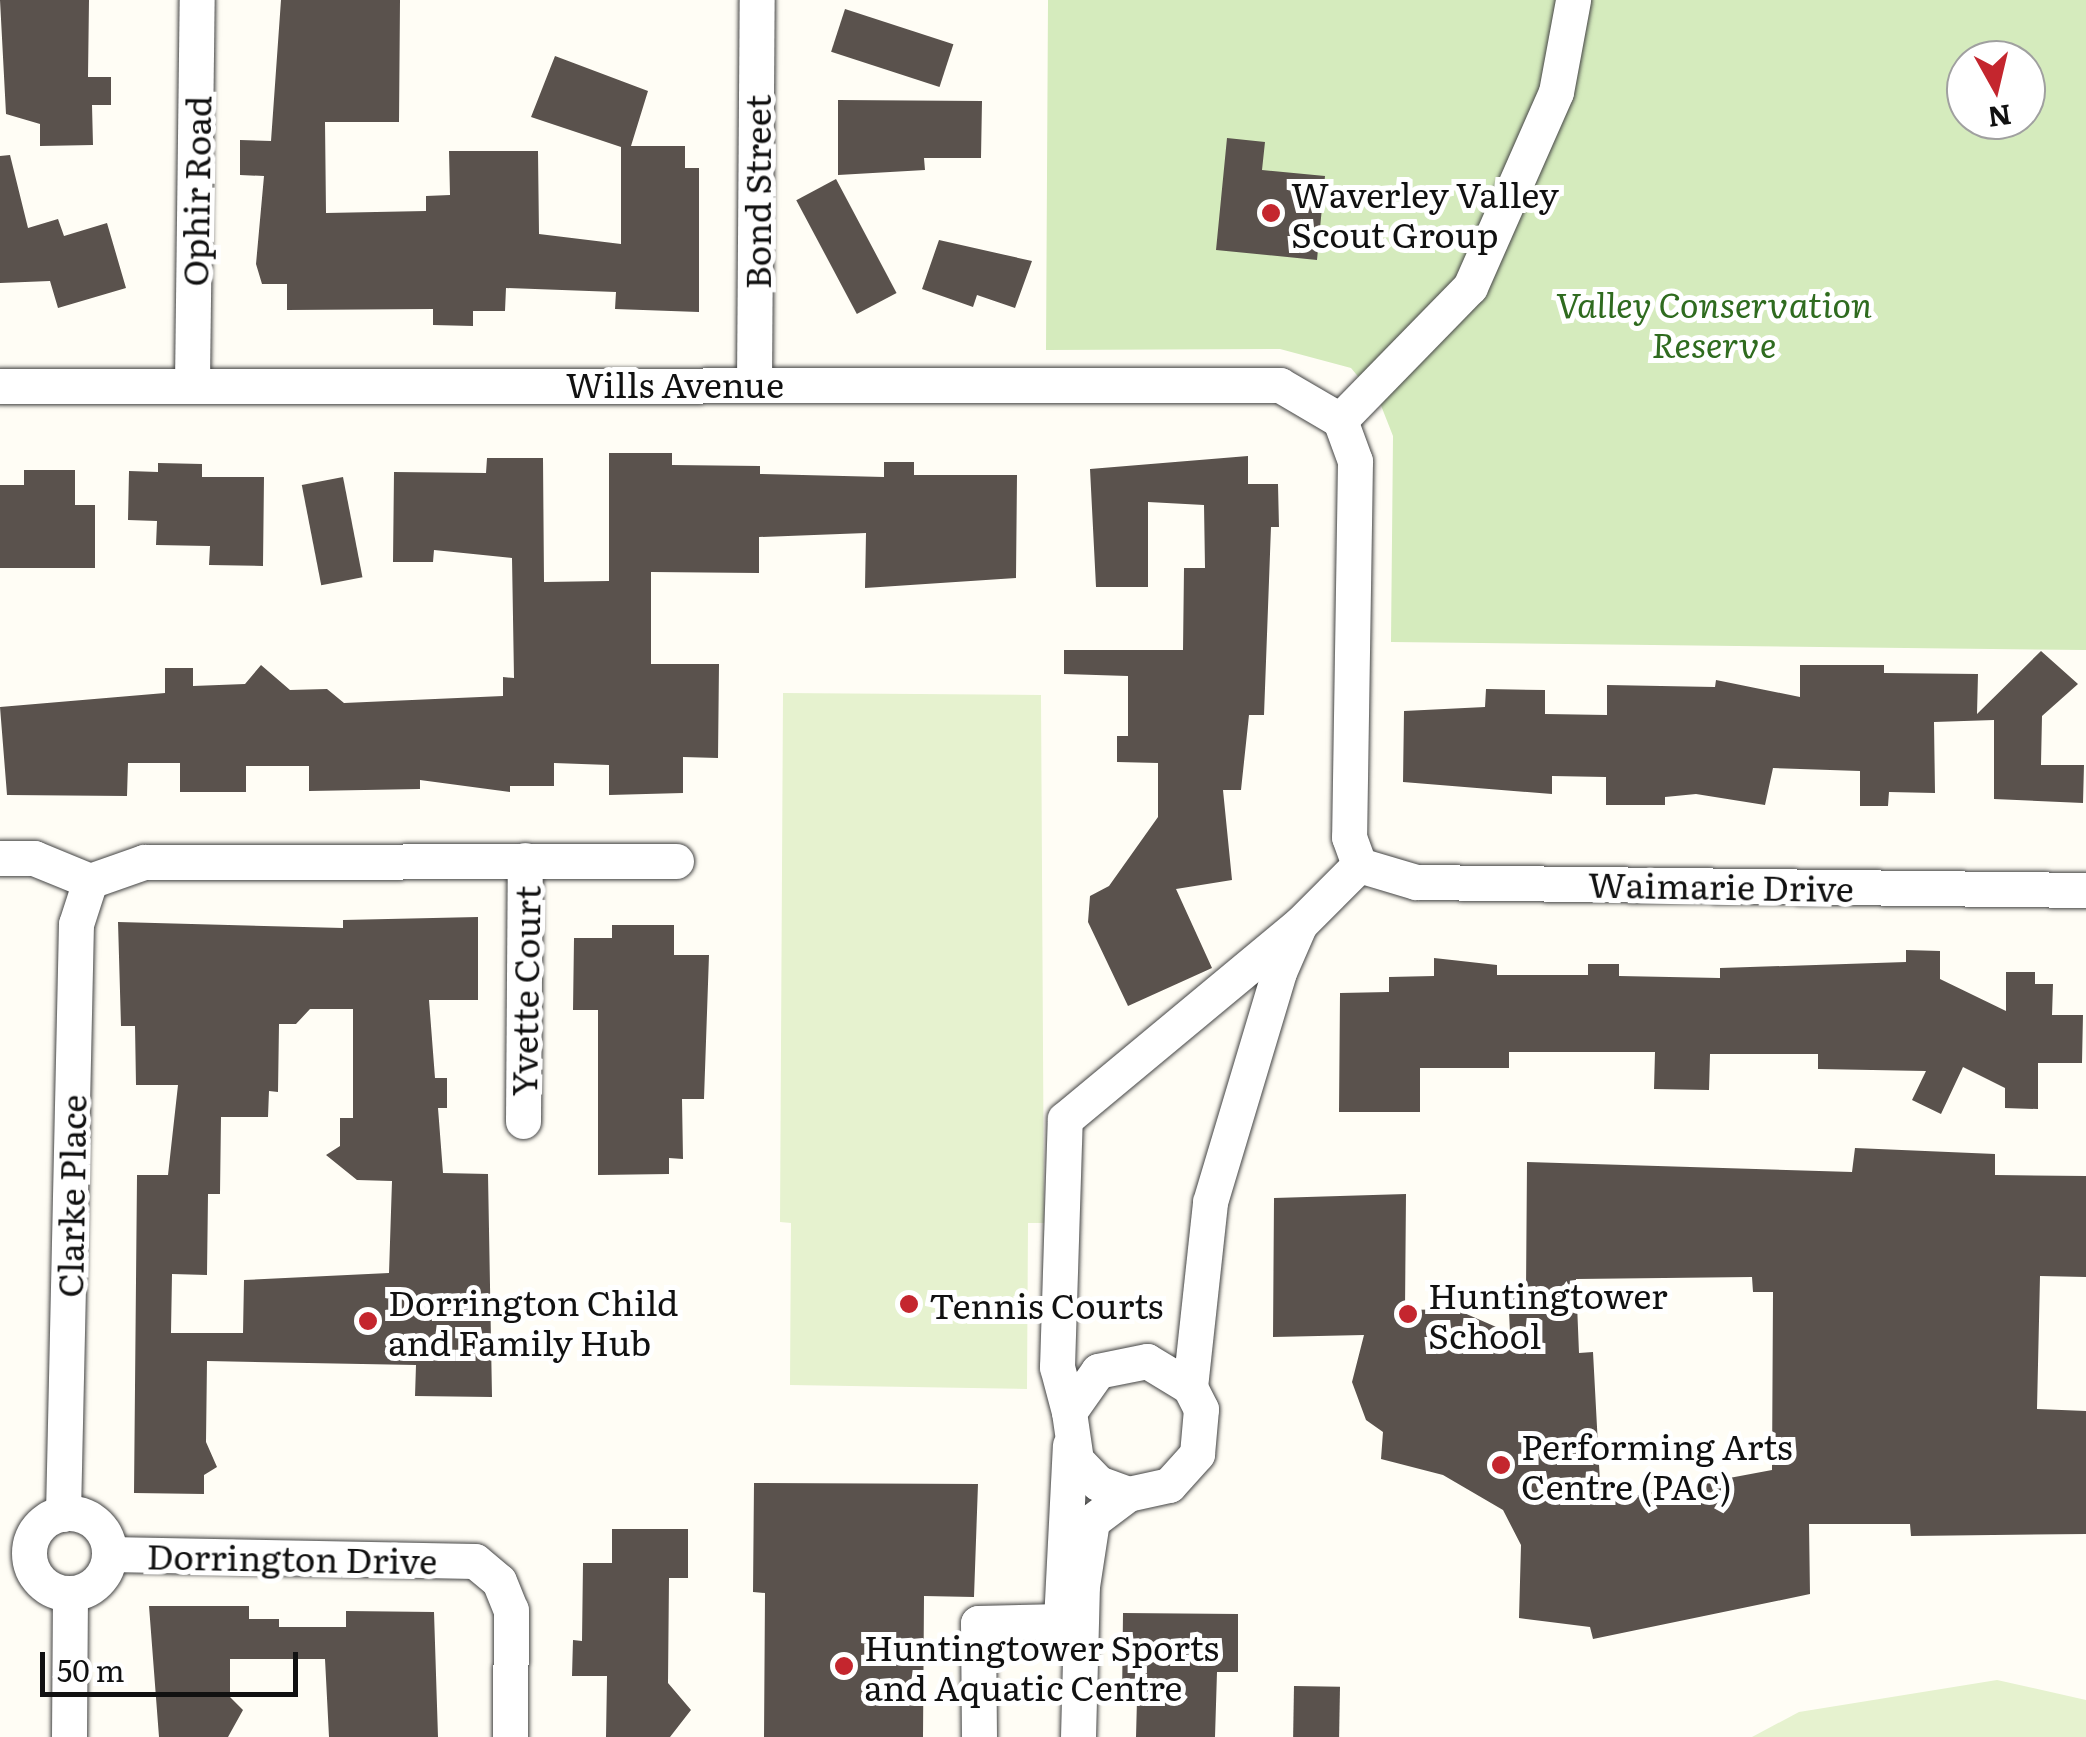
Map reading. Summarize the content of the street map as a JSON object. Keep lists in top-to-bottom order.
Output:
{
  "streets": {
    "street": [
      "Ophir Road",
      "Bond Street",
      "Wills Avenue",
      "Waimarie Drive",
      "Yvette Court",
      "Clarke Place",
      "Dorrington Drive"
    ]
  },
  "crossings": [
    ["Ophir Road", "Wills Avenue"],
    ["Bond Street", "Wills Avenue"],
    ["Clarke Place", "Dorrington Drive"]
  ],
  "parks": ["Valley Conservation Reserve"],
  "places": [
    "Waverley Valley Scout Group",
    "Tennis Courts",
    "Huntingtower School",
    "Dorrington Child and Family Hub",
    "Performing Arts Centre (PAC)",
    "Huntingtower Sports and Aquatic Centre"
  ],
  "scale_bar": "50 m",
  "north": "bottom"
}
